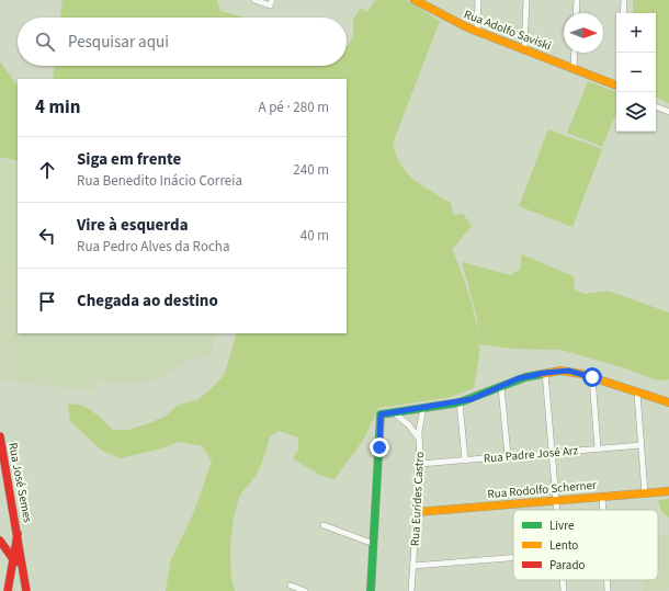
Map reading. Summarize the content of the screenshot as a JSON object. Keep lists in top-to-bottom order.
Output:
{
  "streets": {
    "main road": ["Rua Adolfo Saviski", "Rua José Semes", "Rua Rodolfo Scherner"],
    "street": ["Rua Padre José Arz", "Rua Eurides Castro"]
  },
  "crossings": [
    ["Rua Padre José Arz", "Rua Eurides Castro"],
    ["Rua Rodolfo Scherner", "Rua Eurides Castro"]
  ],
  "legend": ["Livre", "Lento", "Parado"],
  "north": "right",
  "page": {
    "map_buttons": ["+", "−"],
    "search": "Pesquisar aqui",
    "heading": ["4 min", "A pé · 280 m"],
    "list": [
      ["Siga em frente", "Rua Benedito Inácio Correia", "240 m"],
      ["Vire à esquerda", "Rua Pedro Alves da Rocha", "40 m"],
      "Chegada ao destino"
    ]
  }
}
